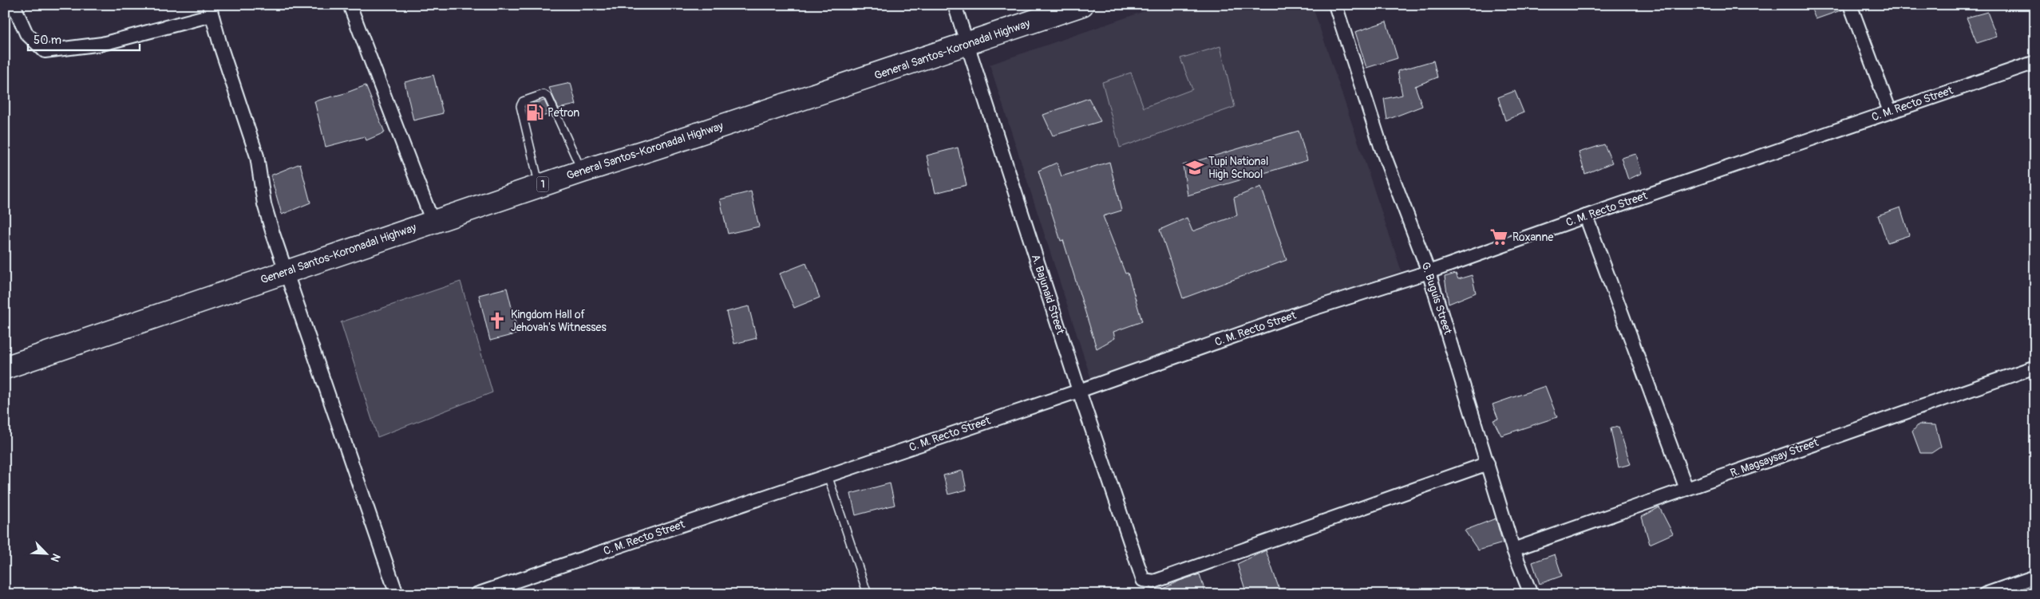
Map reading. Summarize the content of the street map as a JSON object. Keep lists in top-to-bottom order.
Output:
{
  "streets": {
    "highway": ["General Santos-Koronadal Highway", "1"],
    "street": [
      "C. M. Recto Street",
      "A. Bajunaid Street",
      "G. Buguis Street",
      "R. Magsaysay Street"
    ]
  },
  "crossings": [
    ["General Santos-Koronadal Highway", "A. Bajunaid Street"],
    ["C. M. Recto Street", "A. Bajunaid Street"],
    ["C. M. Recto Street", "G. Buguis Street"],
    ["A. Bajunaid Street", "G. Buguis Street"],
    ["G. Buguis Street", "R. Magsaysay Street"]
  ],
  "places": {
    "fuel station": ["Petron"],
    "school or university": ["Tupi National High School"],
    "supermarket": ["Roxanne"],
    "church": ["Kingdom Hall of Jehovah's Witnesses"]
  },
  "scale_bar": "50 m",
  "north": "bottom right"
}
